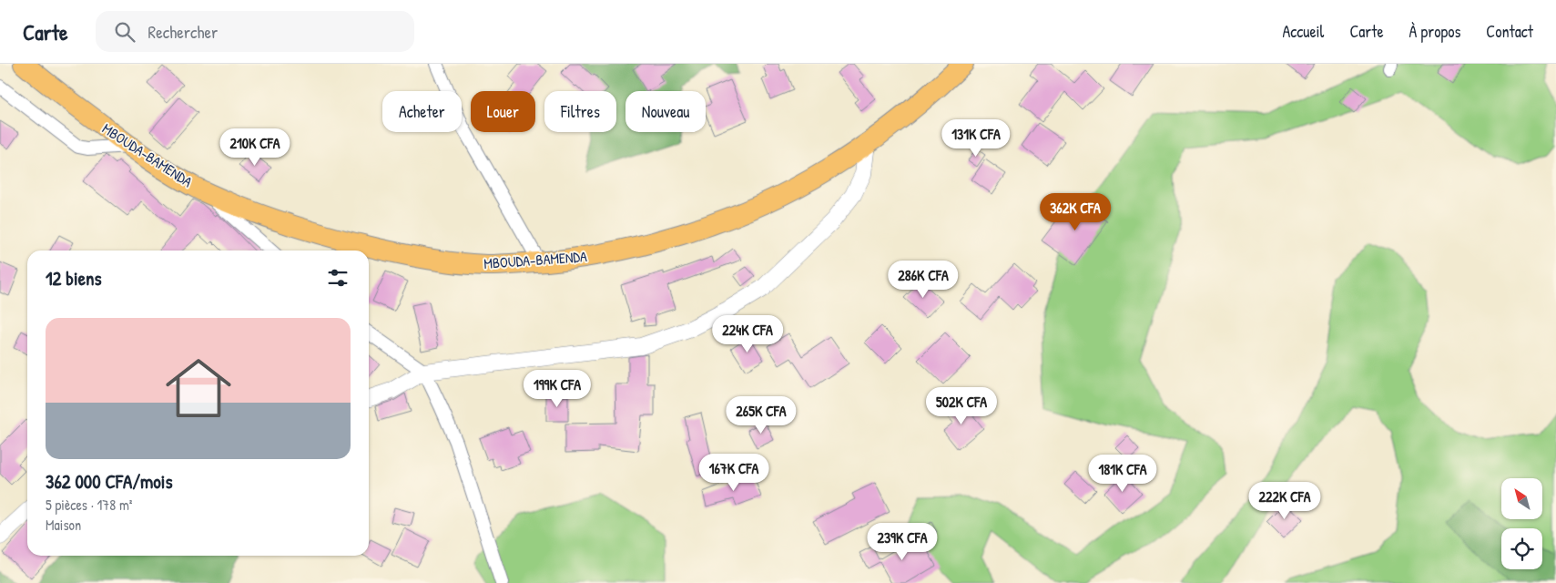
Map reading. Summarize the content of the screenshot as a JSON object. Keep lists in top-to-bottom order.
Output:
{
  "streets": {
    "highway": ["MBOUDA-BAMENDA"]
  },
  "north": "top left",
  "page": {
    "header": "Carte",
    "search": "Rechercher",
    "nav": [
      "Accueil",
      "Carte",
      "À propos",
      "Contact"
    ],
    "chip": [
      "Acheter",
      "Louer",
      "Filtres",
      "Nouveau"
    ],
    "price": [
      "131K CFA",
      "210K CFA",
      "362K CFA",
      "286K CFA",
      "224K CFA",
      "199K CFA",
      "502K CFA",
      "265K CFA",
      "167K CFA",
      "181K CFA",
      "222K CFA",
      "239K CFA"
    ],
    "heading": "12 biens",
    "list": [
      {
        "name": "362 000 CFA/mois",
        "note": "5 pièces · 178 m² · Maison"
      }
    ]
  }
}
